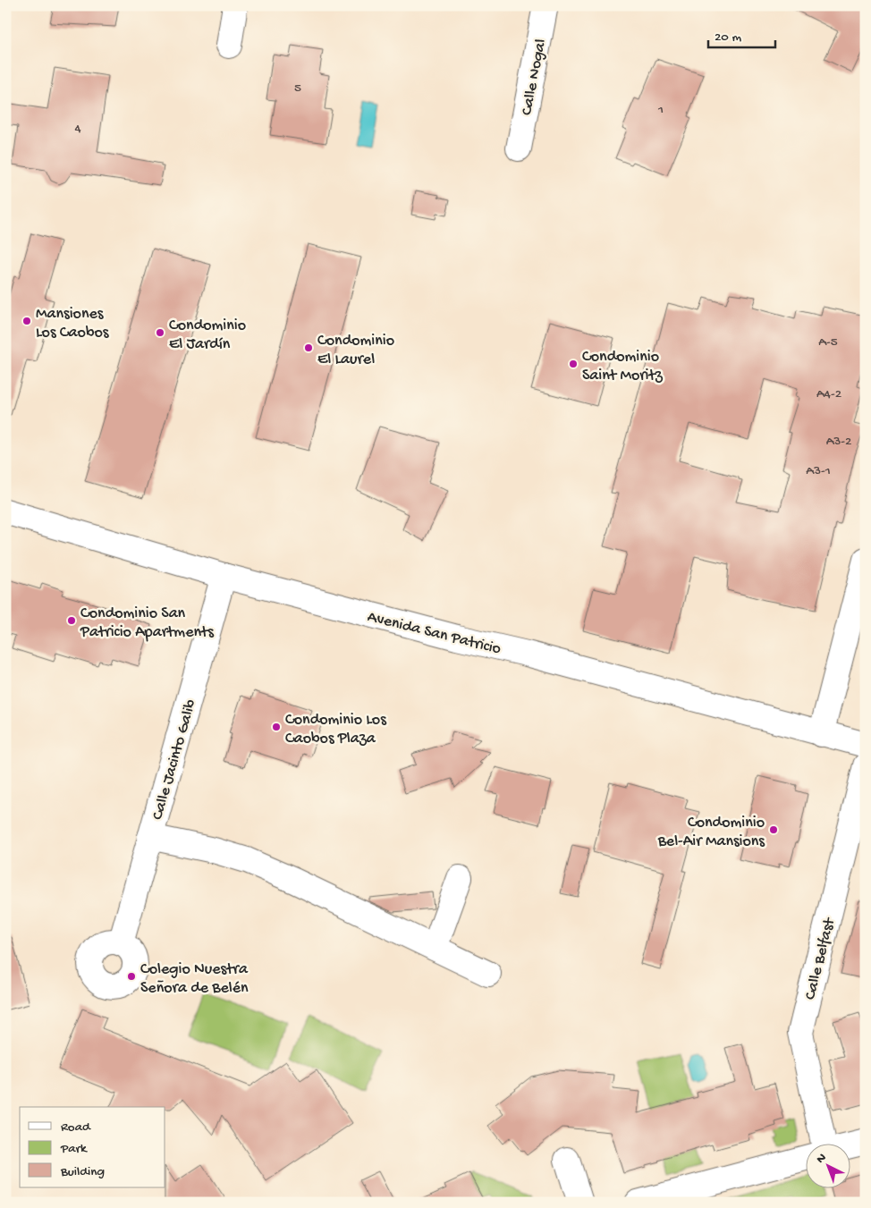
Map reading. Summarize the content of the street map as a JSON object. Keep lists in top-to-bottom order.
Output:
{
  "streets": {
    "street": [
      "Calle Nogal",
      "Avenida San Patricio",
      "Calle Jacinto Galib",
      "Calle Belfast"
    ]
  },
  "crossings": [
    ["Avenida San Patricio", "Calle Jacinto Galib"]
  ],
  "places": [
    "Mansiones Los Caobos",
    "Condominio El Jardín",
    "Condominio El Laurel",
    "Condominio Saint Moritz",
    "Condominio San Patricio Apartments",
    "Condominio Los Caobos Plaza",
    "Condominio Bel-Air Mansions",
    "Colegio Nuestra Señora de Belén"
  ],
  "house_numbers": [
    "5",
    "1",
    "4",
    "A-5",
    "A4-2",
    "A3-2",
    "A3-1"
  ],
  "legend": ["Road", "Park", "Building"],
  "scale_bar": "20 m",
  "north": "top left"
}
